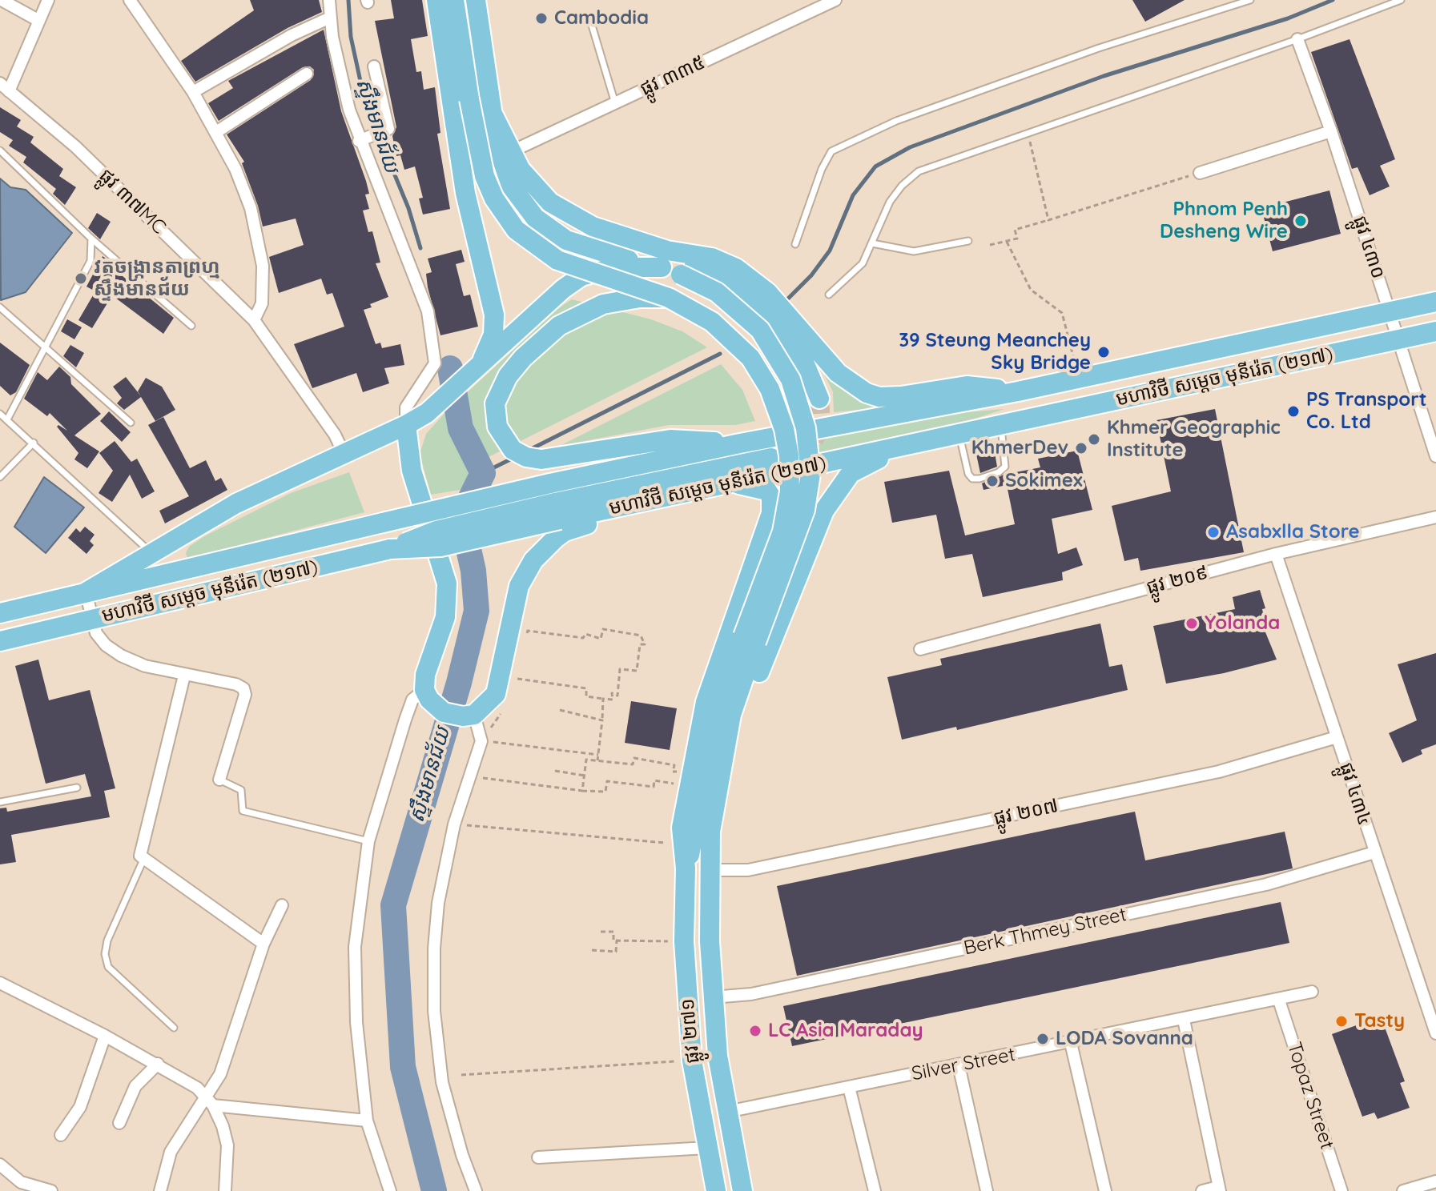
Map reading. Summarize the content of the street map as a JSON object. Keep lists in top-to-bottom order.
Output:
{
  "streets": {
    "main road": ["មហាវិថី សម្តេច មុនីរ៉េត (២១៧)", "ផ្លូវ ២៧១"],
    "street": [
      "ផ្លូវ ៣៣៥",
      "ផ្លូវ ៣៧MC",
      "ផ្លូវ ៤៣០",
      "ផ្លូវ ២០៩",
      "ផ្លូវ ៤៣៤",
      "ផ្លូវ ២០៧",
      "Berk Thmey Street",
      "Silver Street",
      "Topaz Street"
    ]
  },
  "crossings": [
    ["ផ្លូវ ៤៣០", "មហាវិថី សម្តេច មុនីរ៉េត (២១៧)"],
    ["ផ្លូវ ២០៩", "ផ្លូវ ៤៣៤"],
    ["ផ្លូវ ៤៣៤", "ផ្លូវ ២០៧"],
    ["ផ្លូវ ៤៣៤", "Berk Thmey Street"],
    ["ផ្លូវ ២០៧", "ផ្លូវ ២៧១"],
    ["Berk Thmey Street", "ផ្លូវ ២៧១"],
    ["ផ្លូវ ២៧១", "Silver Street"],
    ["Silver Street", "Topaz Street"]
  ],
  "water": ["ស្ទឹងមានជ័យ"],
  "places": [
    "Cambodia",
    "Phnom Penh Desheng Wire",
    "វត្តចង្ក្រានតាព្រហ្ម ស្ទឹងមានជ័យ",
    "39 Steung Meanchey Sky Bridge",
    "PS Transport Co. Ltd",
    "Khmer Geographic Institute",
    "KhmerDev",
    "Sokimex",
    "Asabxlla Store",
    "Yolanda",
    "Tasty",
    "LC Asia Maraday",
    "LODA Sovanna"
  ]
}
